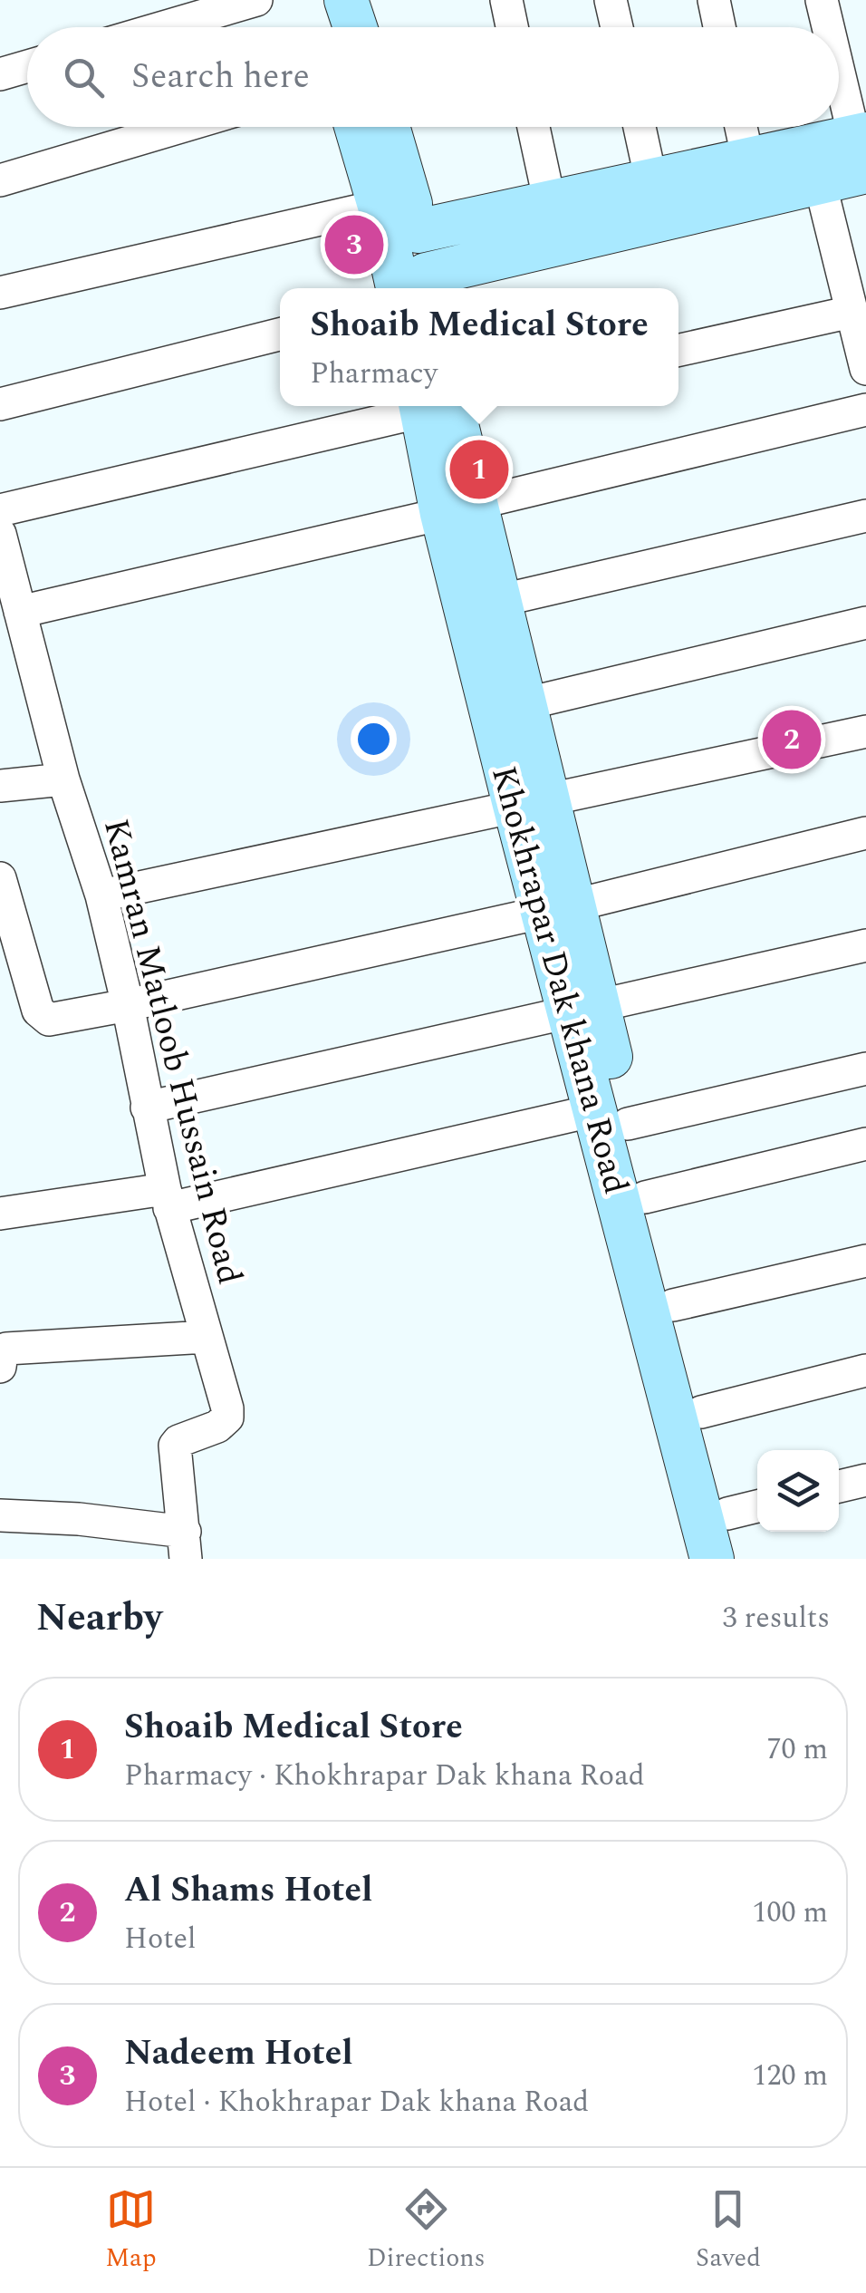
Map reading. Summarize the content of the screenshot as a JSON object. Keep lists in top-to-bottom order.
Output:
{
  "streets": {
    "street": ["Khokhrapar Dak khana Road", "Kamran Matloob Hussain Road"]
  },
  "page": {
    "search": "Search here",
    "pins": ["3", "1", "2"],
    "popup": ["Shoaib Medical Store", "Pharmacy"],
    "heading": ["Nearby", "3 results"],
    "list": [
      {
        "mark": "1",
        "name": "Shoaib Medical Store",
        "note": "Pharmacy · Khokhrapar Dak khana Road",
        "value": "70 m"
      },
      {
        "mark": "2",
        "name": "Al Shams Hotel",
        "note": "Hotel",
        "value": "100 m"
      },
      {
        "mark": "3",
        "name": "Nadeem Hotel",
        "note": "Hotel · Khokhrapar Dak khana Road",
        "value": "120 m"
      }
    ],
    "nav": ["Map", "Directions", "Saved"]
  }
}
